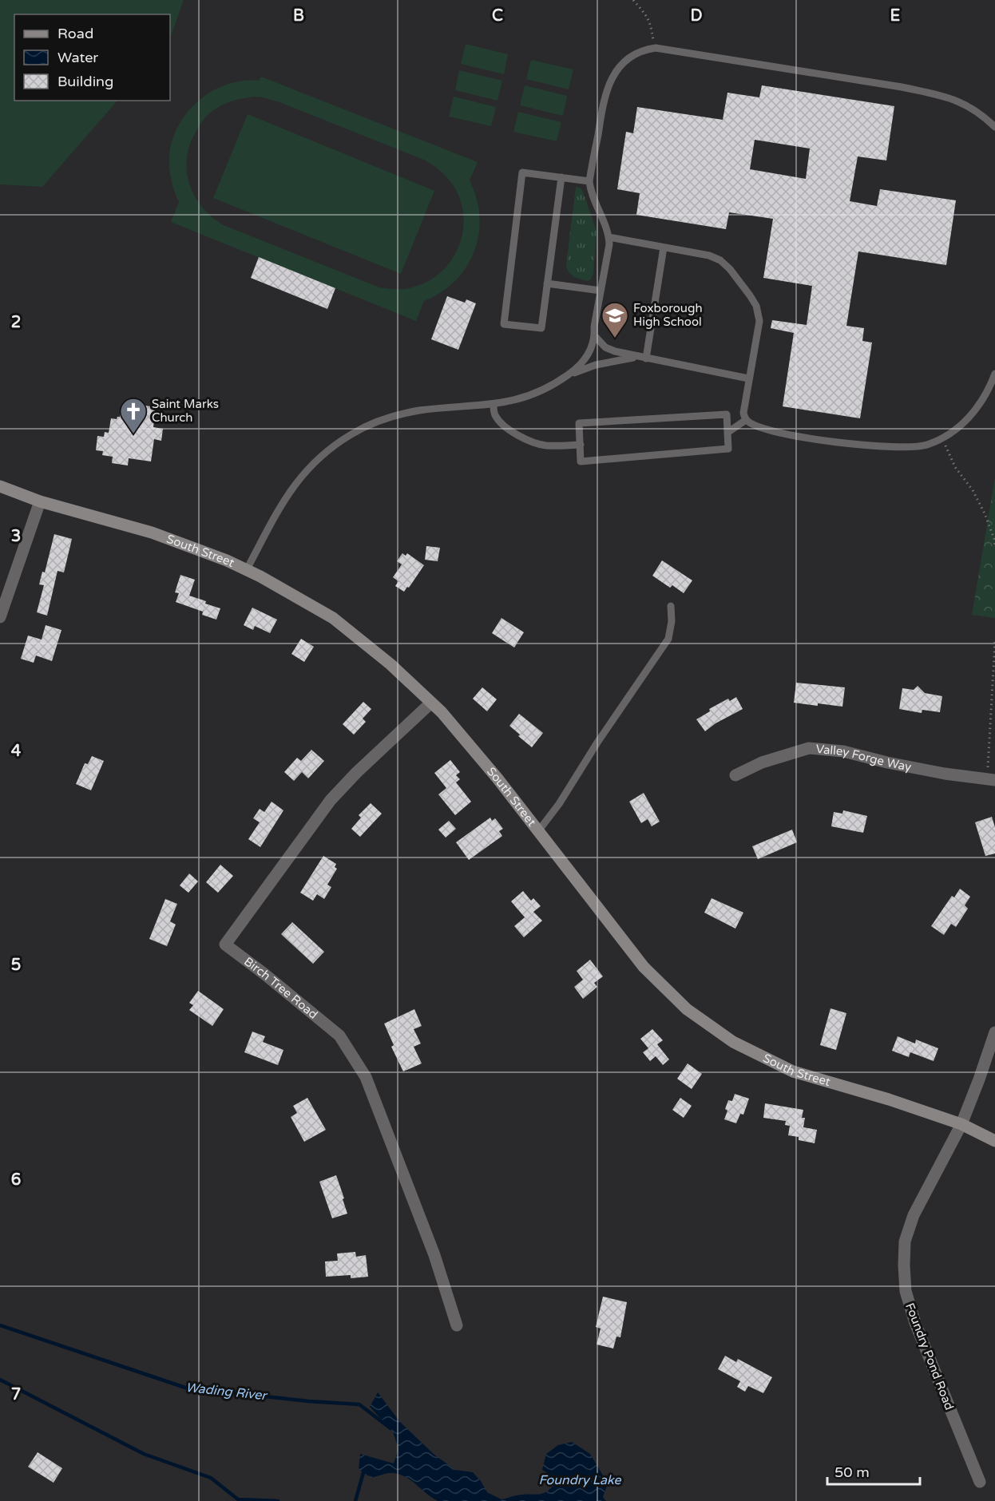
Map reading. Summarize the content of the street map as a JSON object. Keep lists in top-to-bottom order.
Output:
{
  "streets": {
    "main road": ["South Street"],
    "street": ["Valley Forge Way", "Birch Tree Road", "Foundry Pond Road"]
  },
  "crossings": [
    ["South Street", "Birch Tree Road"],
    ["South Street", "Foundry Pond Road"]
  ],
  "water": ["Wading River", "Foundry Lake"],
  "places": {
    "school or university": ["Foxborough High School"],
    "church": ["Saint Marks Church"]
  },
  "legend": ["Road", "Water", "Building"],
  "scale_bar": "50 m",
  "grid": {
    "columns": [
      "B",
      "C",
      "D",
      "E"
    ],
    "rows": [
      "2",
      "3",
      "4",
      "5",
      "6",
      "7"
    ]
  }
}
